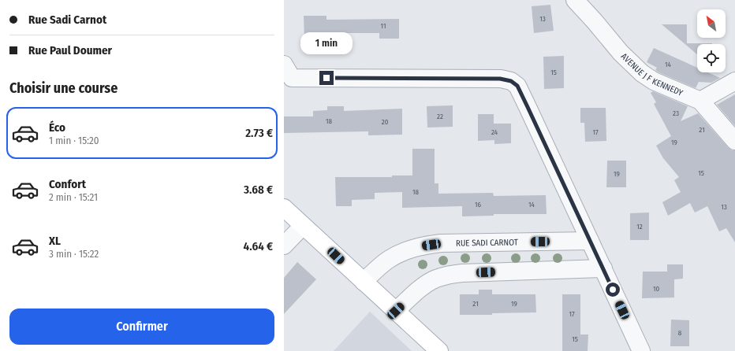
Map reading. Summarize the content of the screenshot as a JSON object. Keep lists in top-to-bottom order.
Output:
{
  "streets": {
    "street": ["AVENUE J F KENNEDY", "RUE SADI CARNOT"]
  },
  "house_numbers": [
    "13",
    "11",
    "14",
    "15",
    "23",
    "22",
    "18",
    "20",
    "21",
    "24",
    "17",
    "19",
    "15",
    "19",
    "18",
    "16",
    "14",
    "13",
    "12",
    "10",
    "21",
    "19",
    "17",
    "8",
    "15"
  ],
  "north": "top left",
  "page": {
    "banner": ["Rue Sadi Carnot", "Rue Paul Doumer"],
    "bubble": "1 min",
    "heading": "Choisir une course",
    "list": [
      {
        "name": "Éco",
        "note": "1 min · 15:20",
        "value": "2.73 €"
      },
      {
        "name": "Confort",
        "note": "2 min · 15:21",
        "value": "3.68 €"
      },
      {
        "name": "XL",
        "note": "3 min · 15:22",
        "value": "4.64 €"
      }
    ],
    "buttons": "Confirmer"
  }
}
